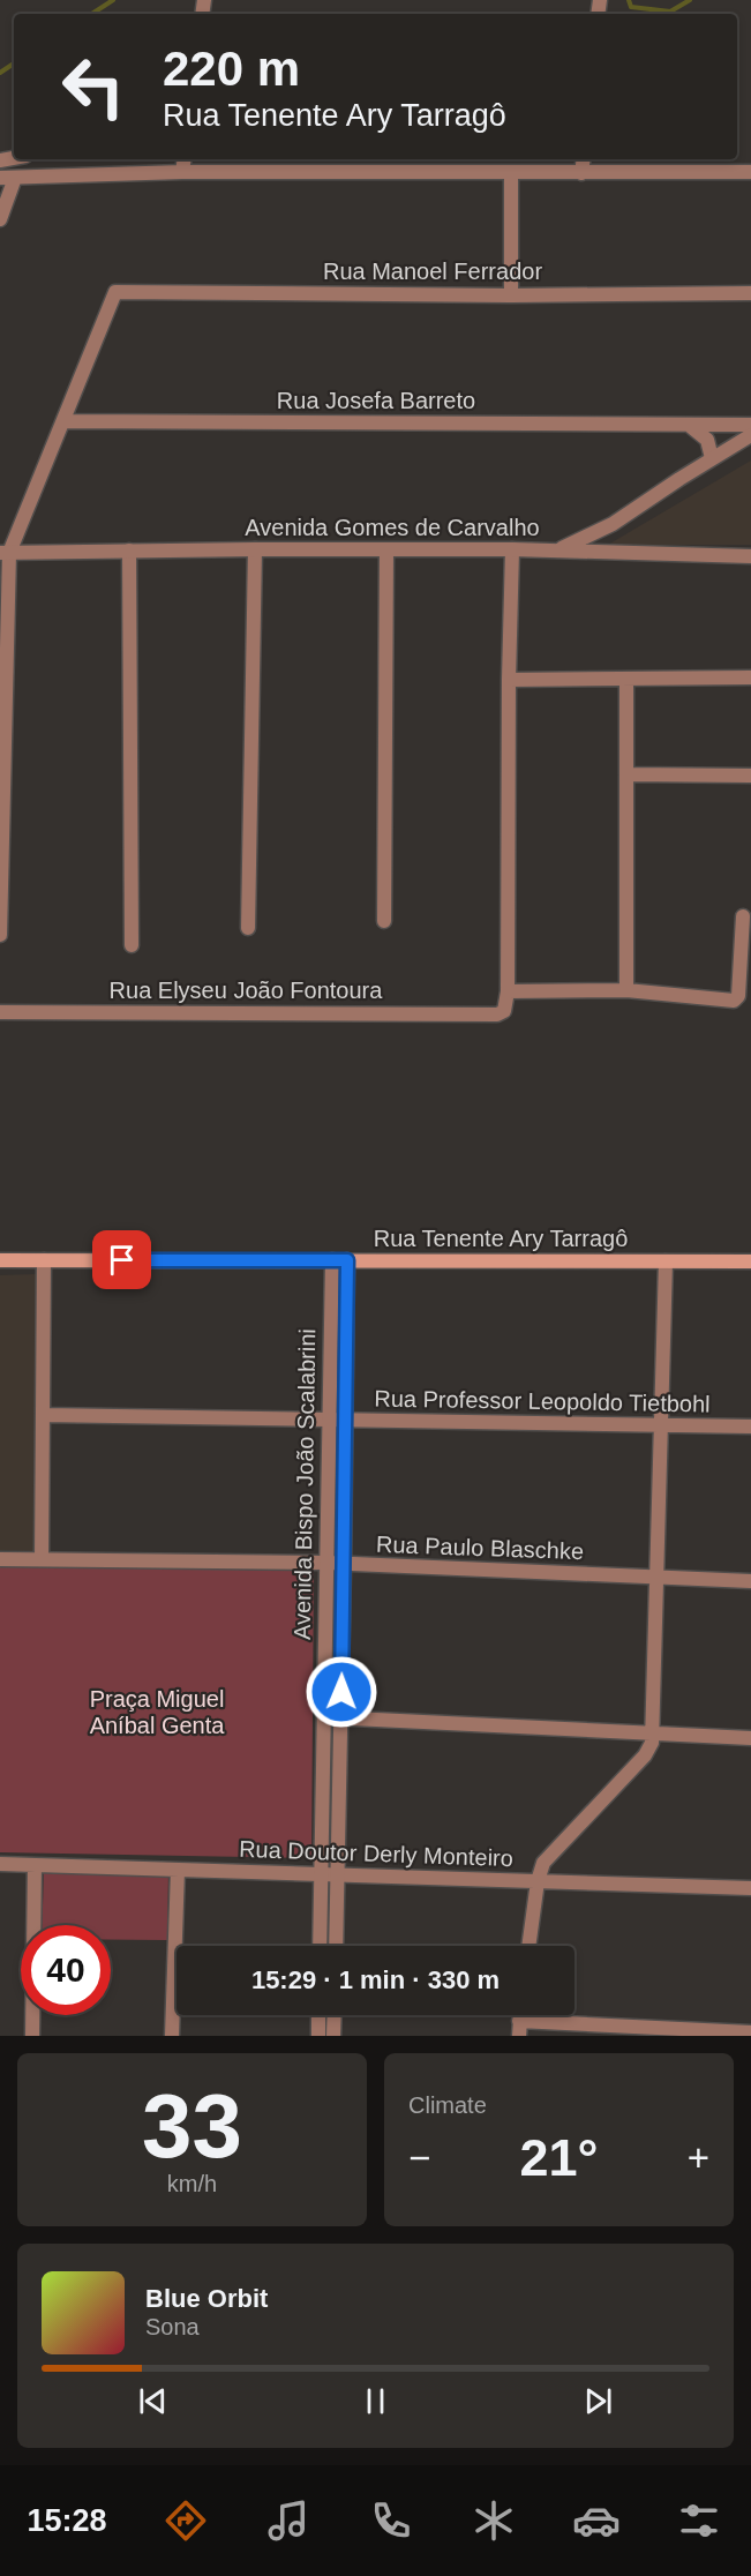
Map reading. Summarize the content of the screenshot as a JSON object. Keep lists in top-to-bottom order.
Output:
{
  "streets": {
    "main road": ["Rua Tenente Ary Tarragô"],
    "street": [
      "Rua Manoel Ferrador",
      "Rua Josefa Barreto",
      "Avenida Gomes de Carvalho",
      "Rua Elyseu João Fontoura",
      "Rua Professor Leopoldo Tietbohl",
      "Avenida Bispo João Scalabrini",
      "Rua Paulo Blaschke",
      "Rua Doutor Derly Monteiro"
    ]
  },
  "crossings": [
    ["Rua Manoel Ferrador", "Rua Josefa Barreto"],
    ["Rua Tenente Ary Tarragô", "Avenida Bispo João Scalabrini"],
    ["Rua Professor Leopoldo Tietbohl", "Avenida Bispo João Scalabrini"],
    ["Avenida Bispo João Scalabrini", "Rua Paulo Blaschke"],
    ["Avenida Bispo João Scalabrini", "Rua Doutor Derly Monteiro"]
  ],
  "parks": ["Praça Miguel Aníbal Genta"],
  "page": {
    "turn": ["220 m", "Rua Tenente Ary Tarragô"],
    "limit": "40",
    "trip": "15:29 · 1 min · 330 m",
    "tile": [
      ["33", "km/h"],
      "Climate"
    ],
    "heat": ["−", "21°", "+"],
    "song": ["Blue Orbit", "Sona"],
    "tabs": "15:28"
  }
}
